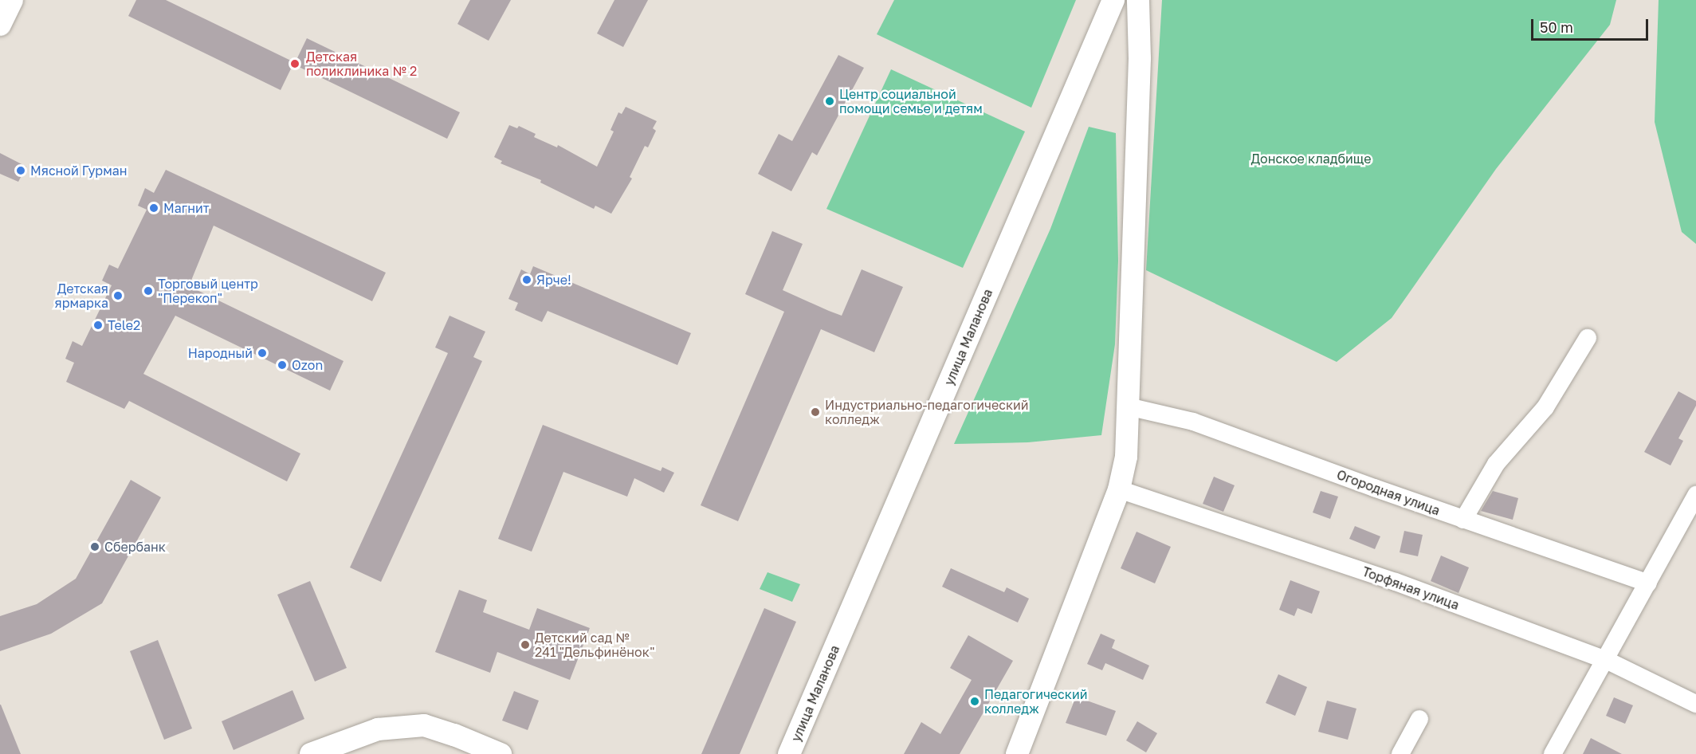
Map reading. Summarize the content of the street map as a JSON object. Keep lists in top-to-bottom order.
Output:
{
  "streets": {
    "street": ["улица Маланова", "Огородная улица", "Торфяная улица"]
  },
  "parks": ["Донское кладбище"],
  "places": [
    "Детская поликлиника № 2",
    "Центр социальной помощи семье и детям",
    "Мясной Гурман",
    "Магнит",
    "Ярче!",
    "Торговый центр \"Перекоп\"",
    "Детская ярмарка",
    "Tele2",
    "Народный",
    "Ozon",
    "Индустриально-педагогический колледж",
    "Сбербанк",
    "Детский сад № 241 \"Дельфинёнок\"",
    "Педагогический колледж"
  ],
  "scale_bar": "50 m"
}
